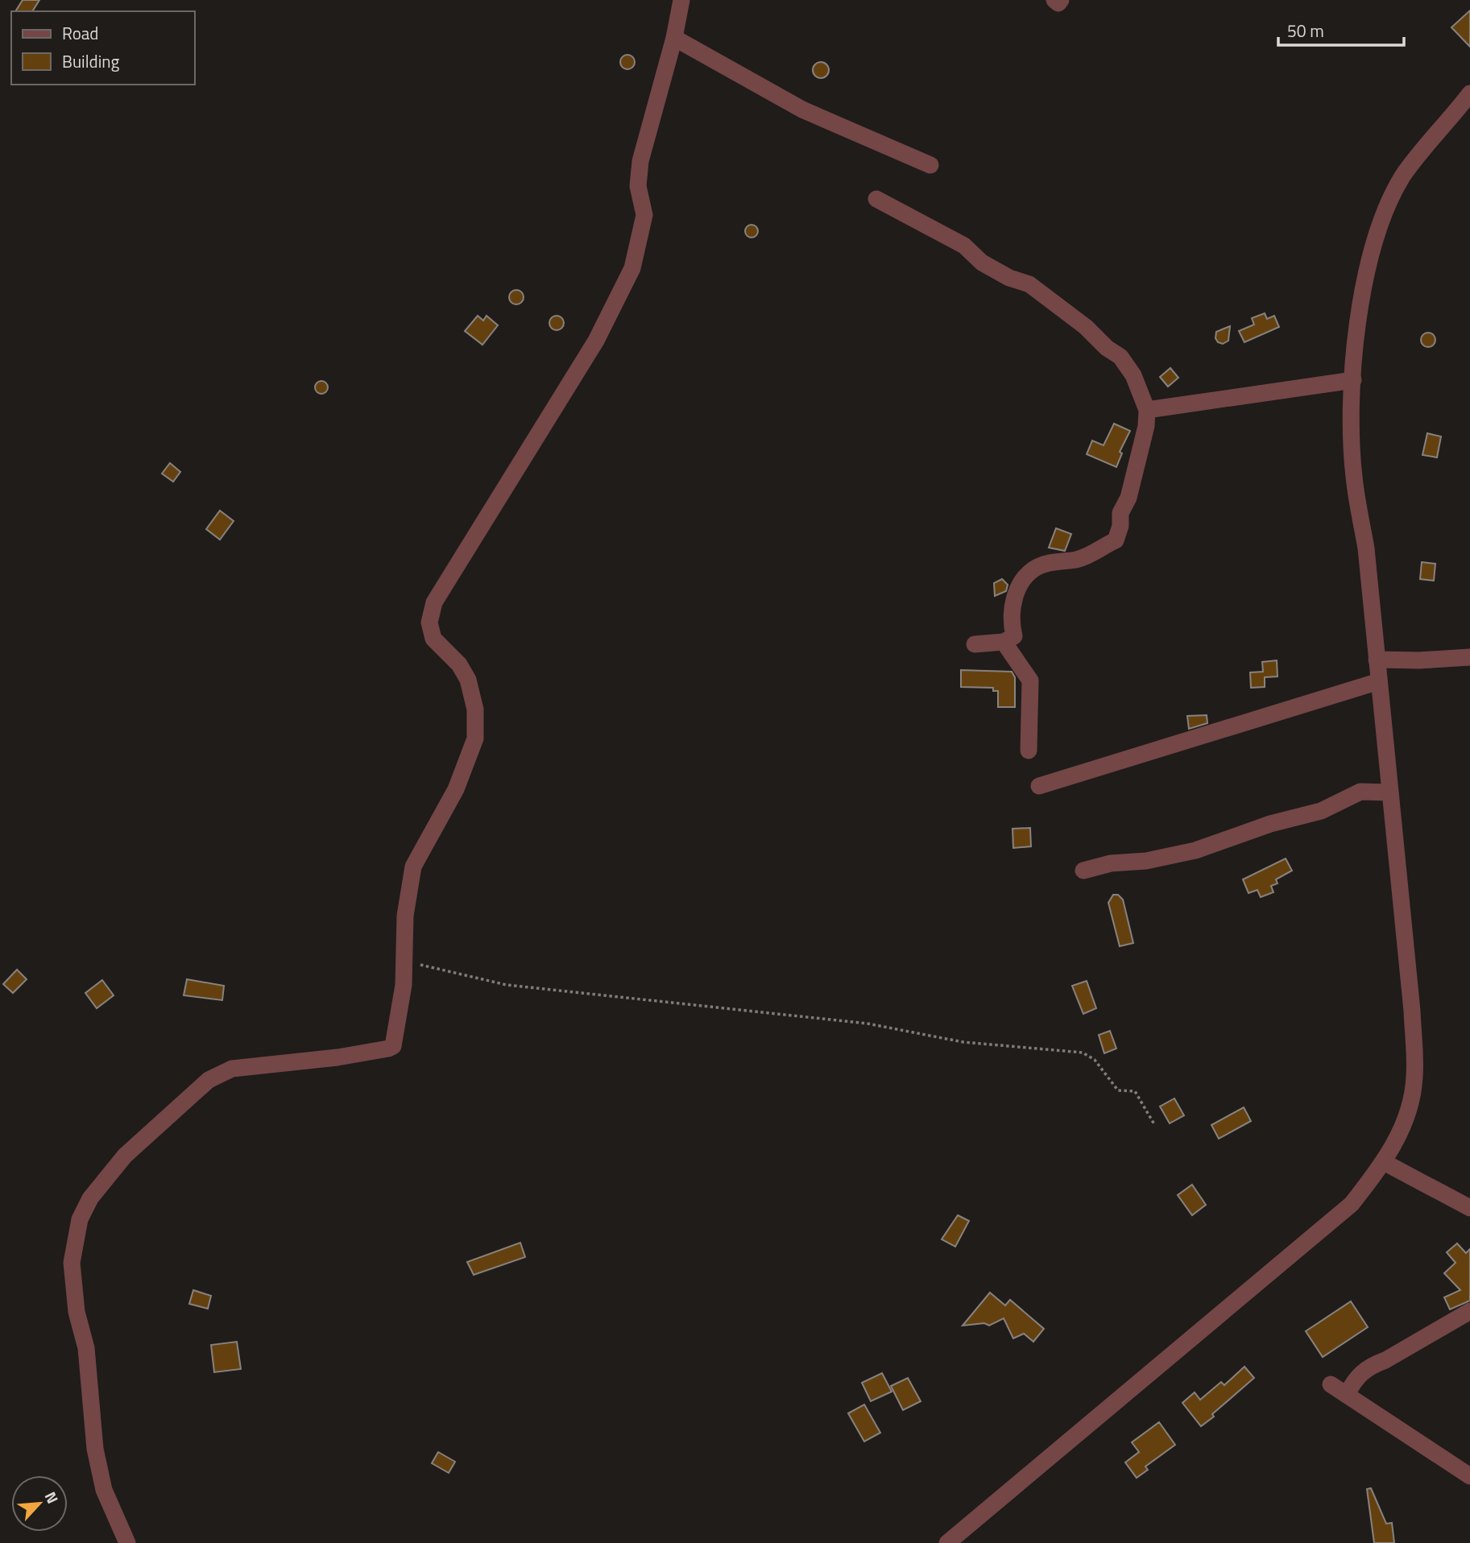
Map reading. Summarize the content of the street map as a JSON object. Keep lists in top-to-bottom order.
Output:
{
  "legend": ["Road", "Building"],
  "scale_bar": "50 m",
  "north": "top right"
}
